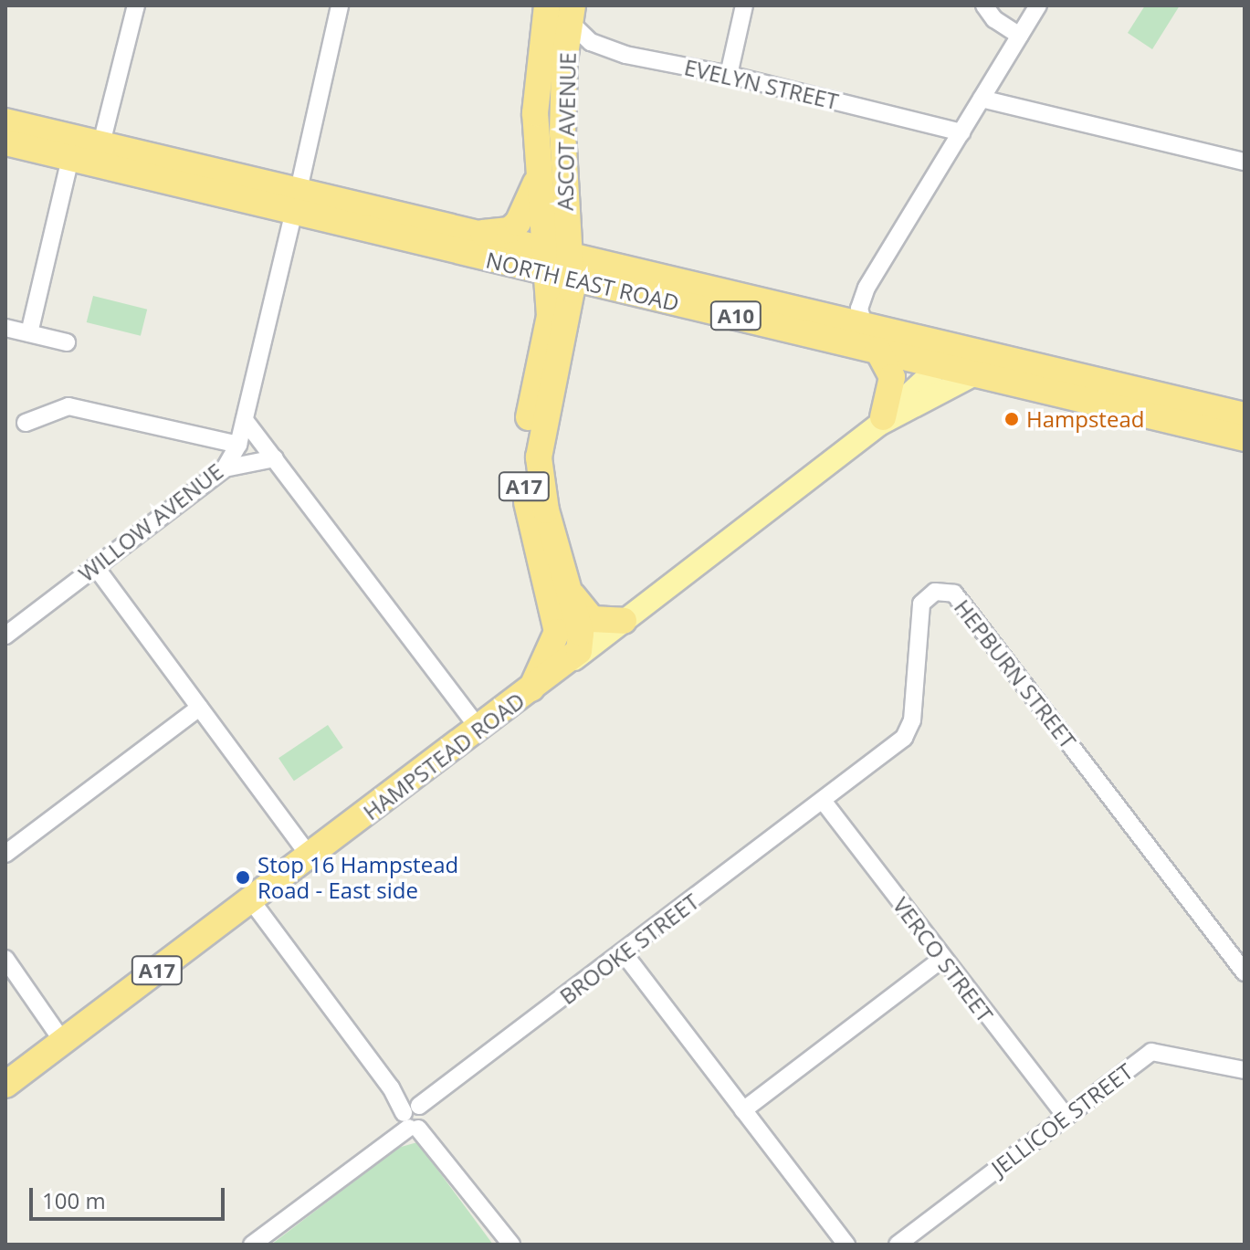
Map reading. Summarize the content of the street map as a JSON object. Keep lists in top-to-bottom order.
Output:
{
  "streets": {
    "highway": [
      "ASCOT AVENUE",
      "NORTH EAST ROAD",
      "A10",
      "A17",
      "HAMPSTEAD ROAD"
    ],
    "street": [
      "EVELYN STREET",
      "WILLOW AVENUE",
      "HEPBURN STREET",
      "BROOKE STREET",
      "VERCO STREET",
      "JELLICOE STREET"
    ]
  },
  "crossings": [
    ["EVELYN STREET", "ASCOT AVENUE"],
    ["ASCOT AVENUE", "NORTH EAST ROAD"],
    ["ASCOT AVENUE", "A17"],
    ["NORTH EAST ROAD", "A17"],
    ["NORTH EAST ROAD", "WILLOW AVENUE"],
    ["NORTH EAST ROAD", "HAMPSTEAD ROAD"],
    ["A17", "HAMPSTEAD ROAD"],
    ["HEPBURN STREET", "BROOKE STREET"],
    ["HEPBURN STREET", "VERCO STREET"],
    ["BROOKE STREET", "VERCO STREET"],
    ["VERCO STREET", "JELLICOE STREET"]
  ],
  "places": ["Hampstead", "Stop 16 Hampstead Road - East side"],
  "scale_bar": "100 m"
}
